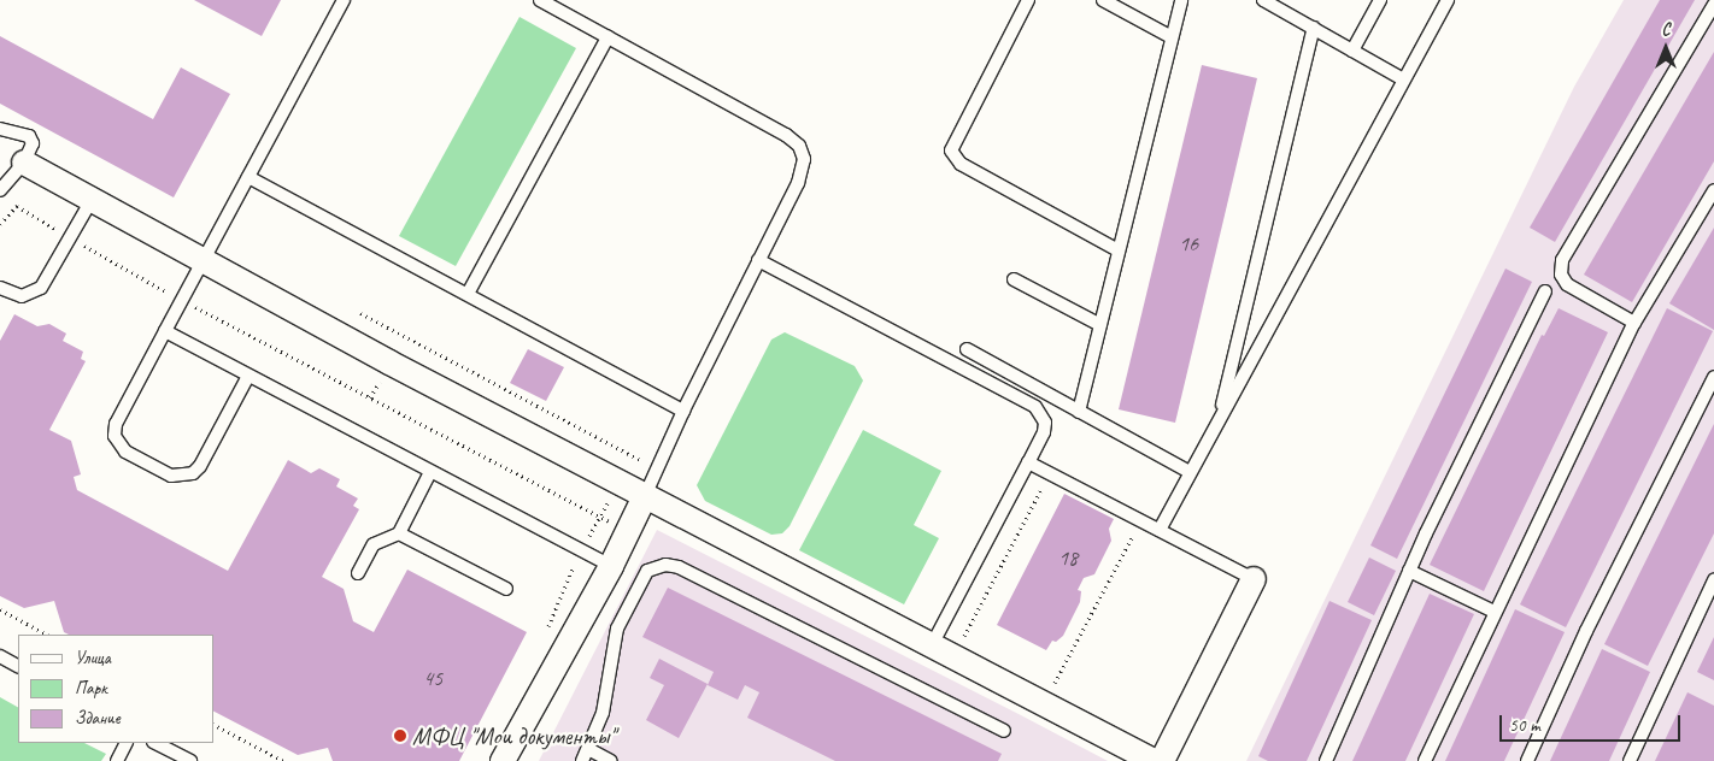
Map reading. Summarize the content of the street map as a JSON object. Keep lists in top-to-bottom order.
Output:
{
  "places": ["МФЦ \"Мои документы\""],
  "house_numbers": ["16", "18", "45"],
  "legend": ["Улица", "Парк", "Здание"],
  "scale_bar": "50 m",
  "north": "top"
}
